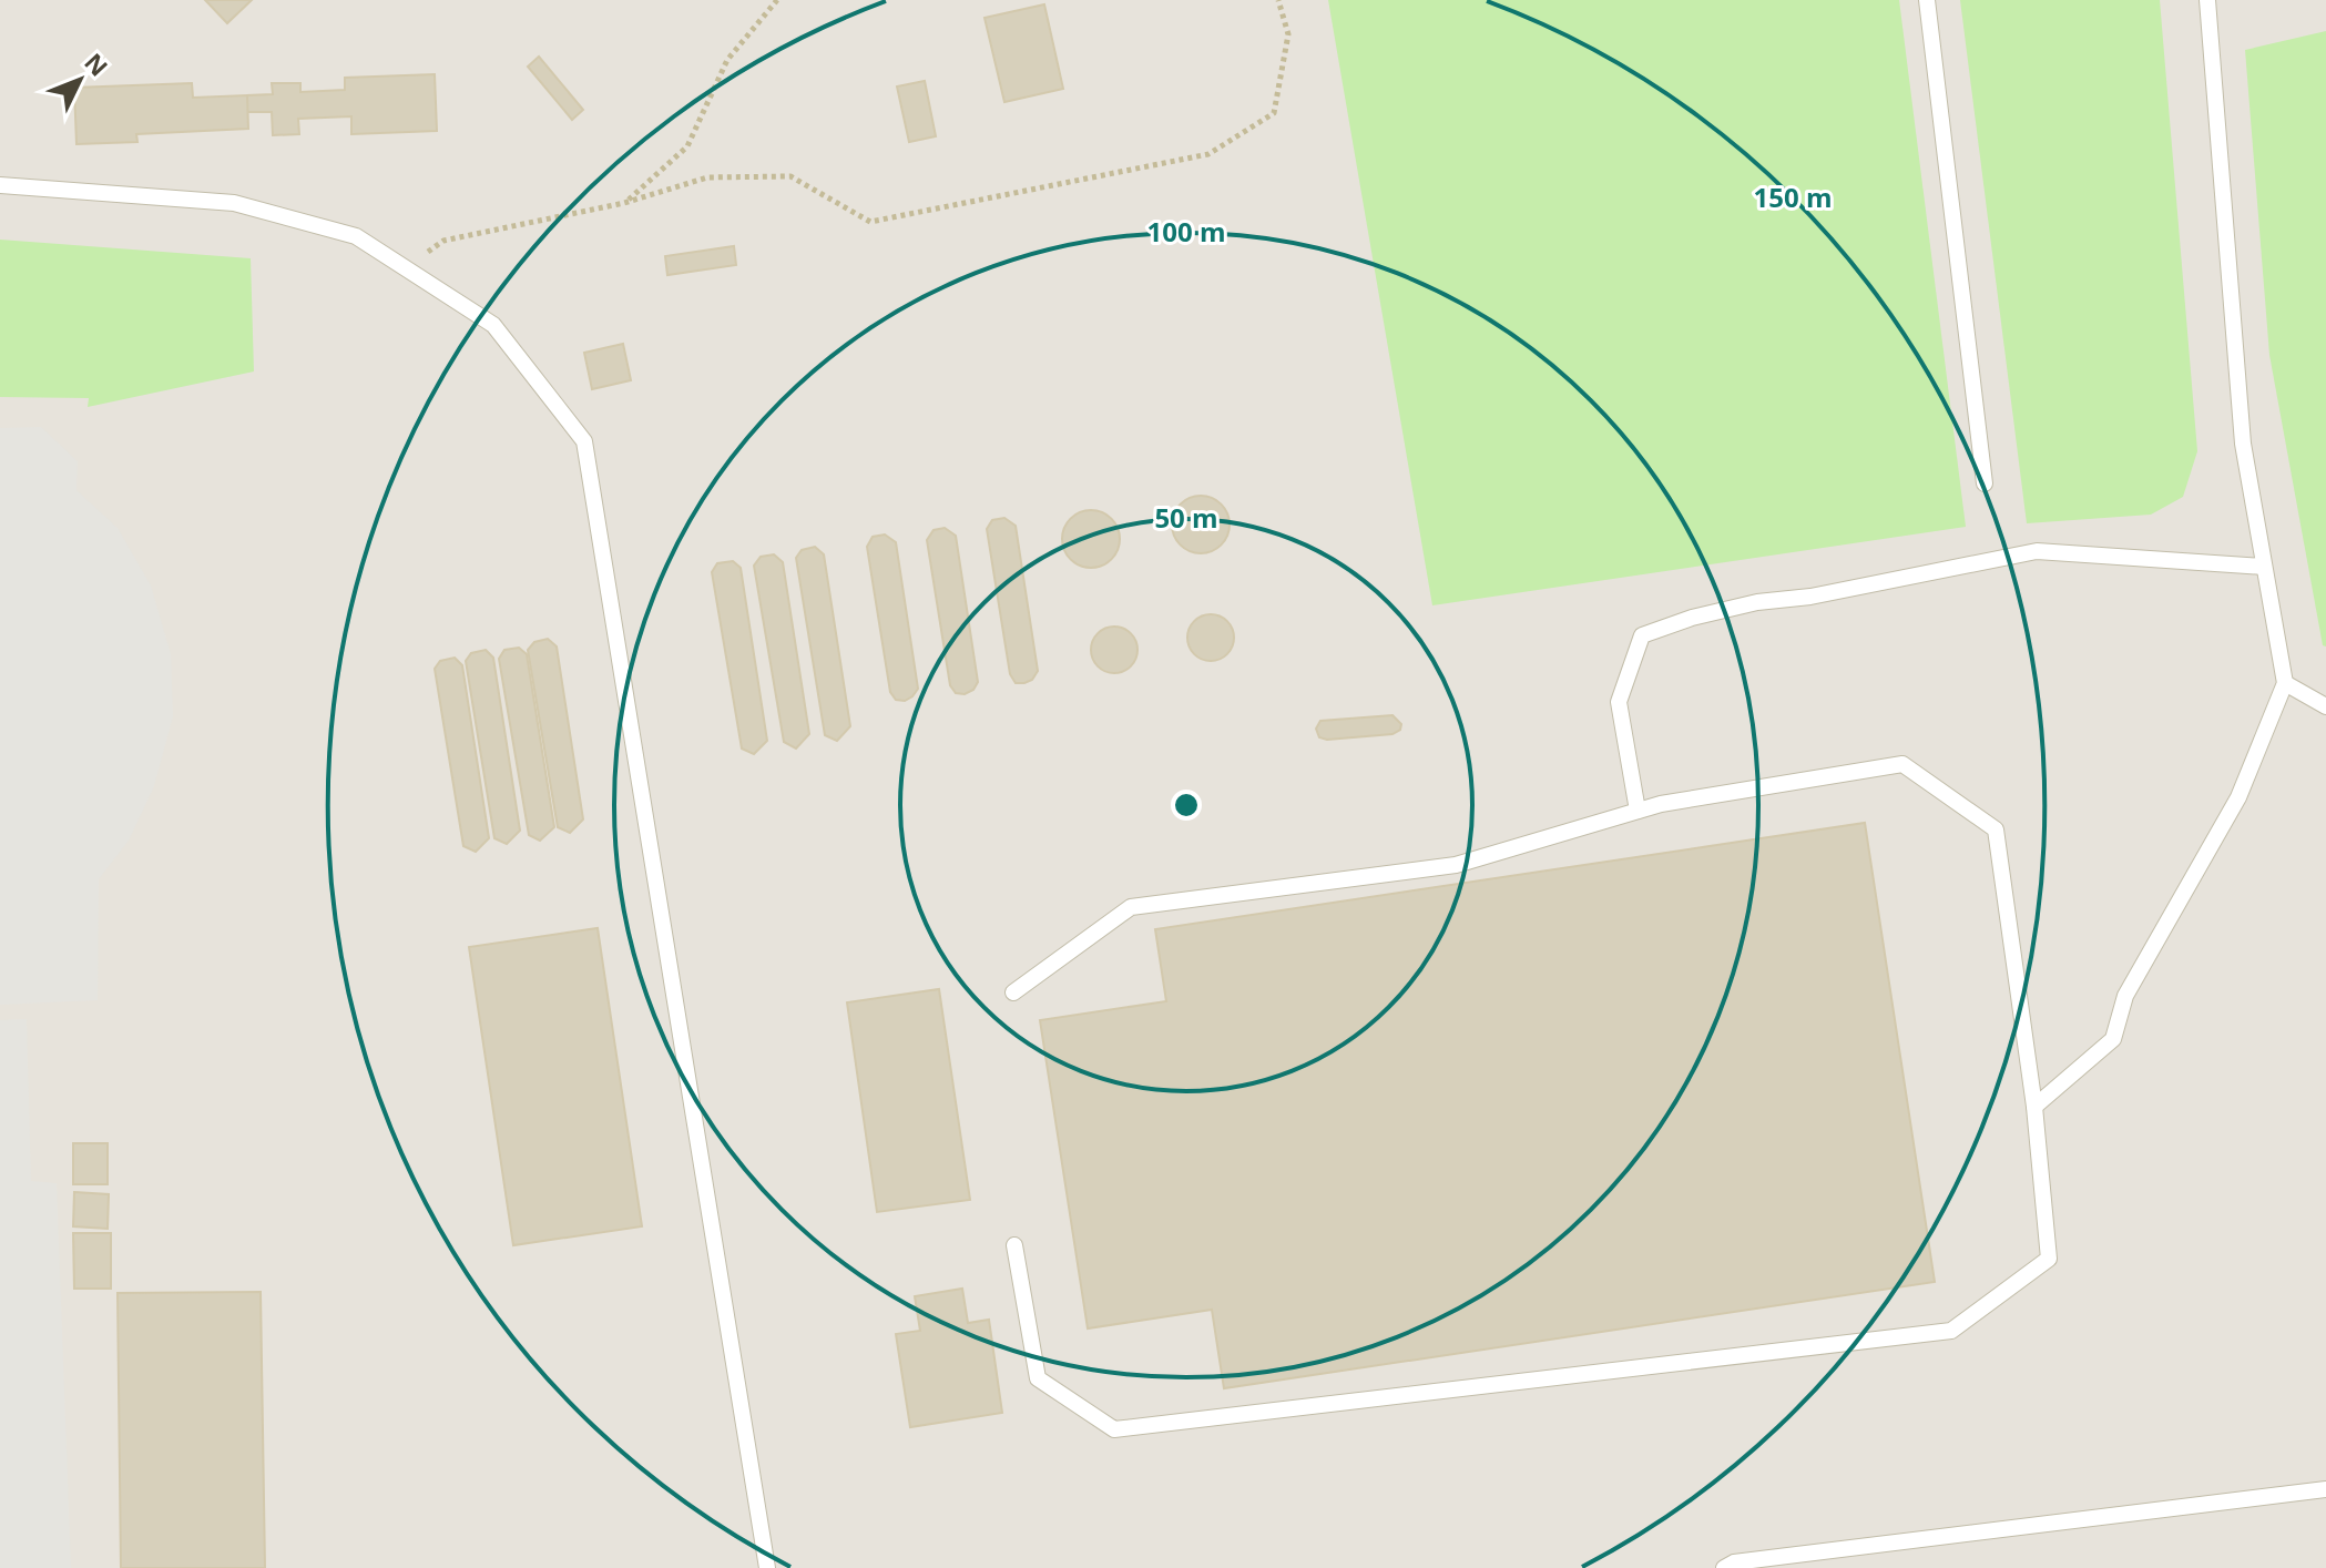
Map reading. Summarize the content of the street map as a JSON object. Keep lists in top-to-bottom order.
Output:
{
  "north": "top right",
  "rings": ["150 m", "100 m", "50 m"]
}
